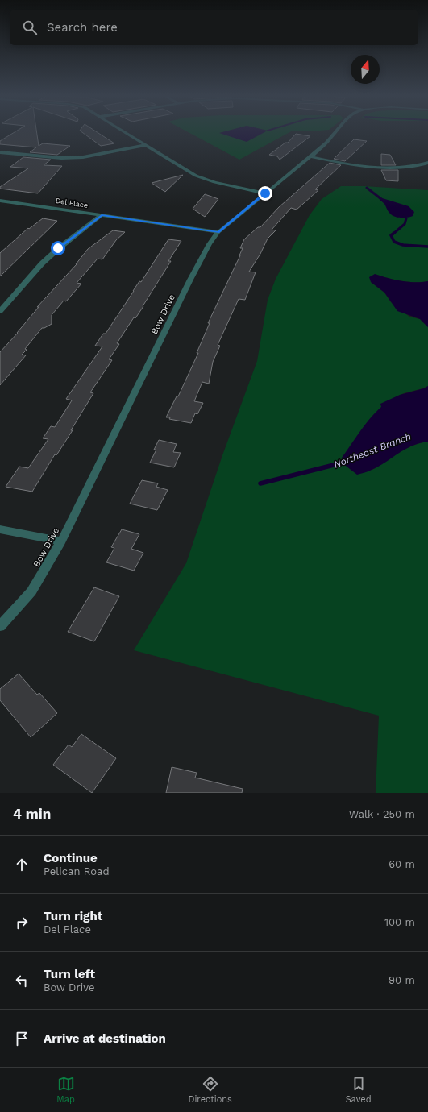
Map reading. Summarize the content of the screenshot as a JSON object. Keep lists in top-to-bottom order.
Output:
{
  "streets": {
    "street": ["Del Place", "Bow Drive"]
  },
  "crossings": [
    ["Del Place", "Bow Drive"]
  ],
  "water": ["Northeast Branch"],
  "north": "top",
  "page": {
    "search": "Search here",
    "heading": ["4 min", "Walk · 250 m"],
    "list": [
      ["Continue", "Pelican Road", "60 m"],
      ["Turn right", "Del Place", "100 m"],
      ["Turn left", "Bow Drive", "90 m"],
      "Arrive at destination"
    ],
    "nav": ["Map", "Directions", "Saved"]
  }
}
